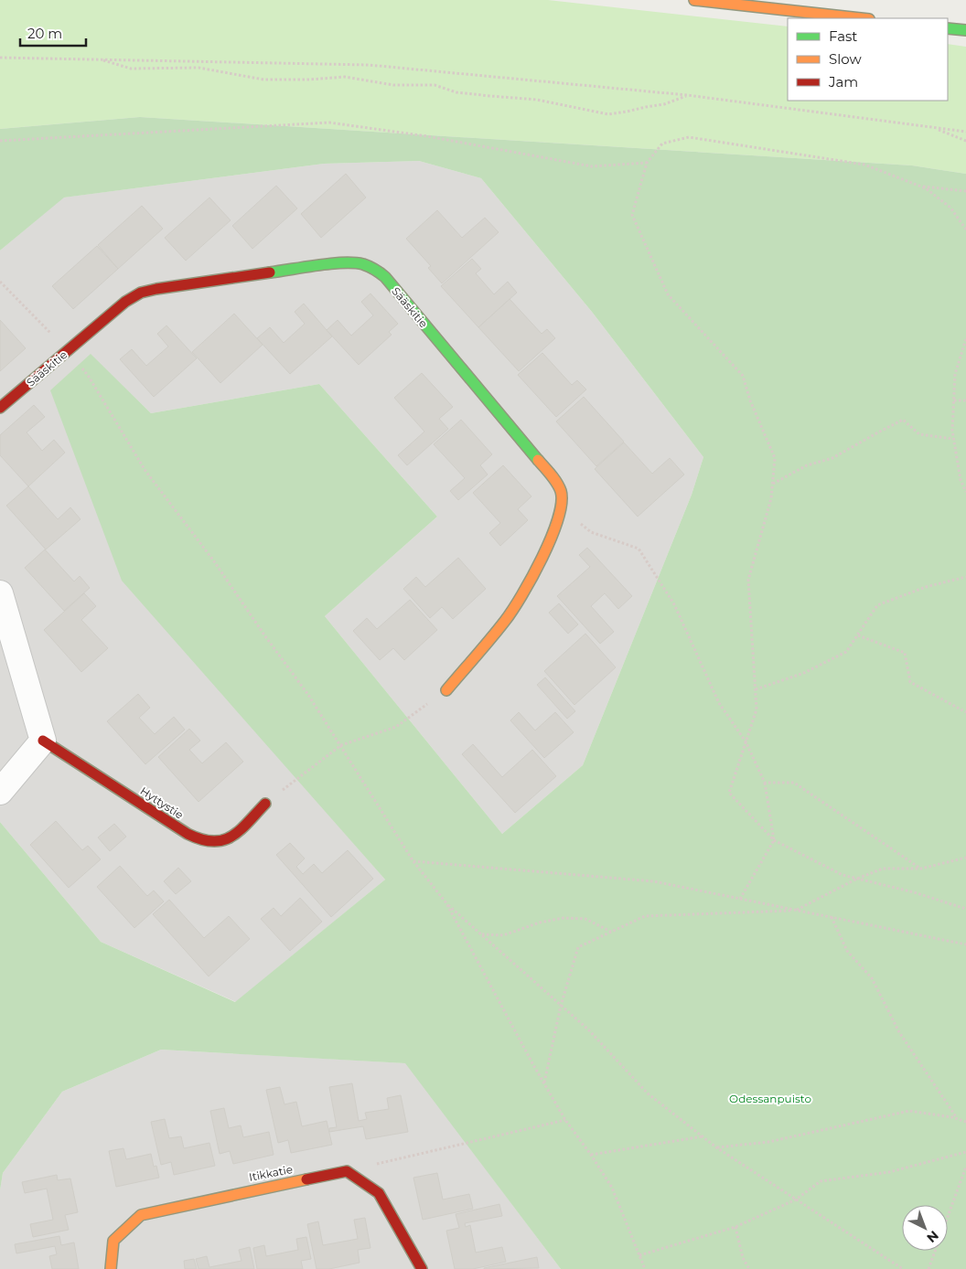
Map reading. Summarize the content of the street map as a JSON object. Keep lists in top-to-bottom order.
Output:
{
  "streets": {
    "main road": ["Sääskitie", "Hyttystie", "Itikkatie"]
  },
  "parks": ["Odessanpuisto"],
  "legend": ["Fast", "Slow", "Jam"],
  "scale_bar": "20 m",
  "north": "bottom right"
}
